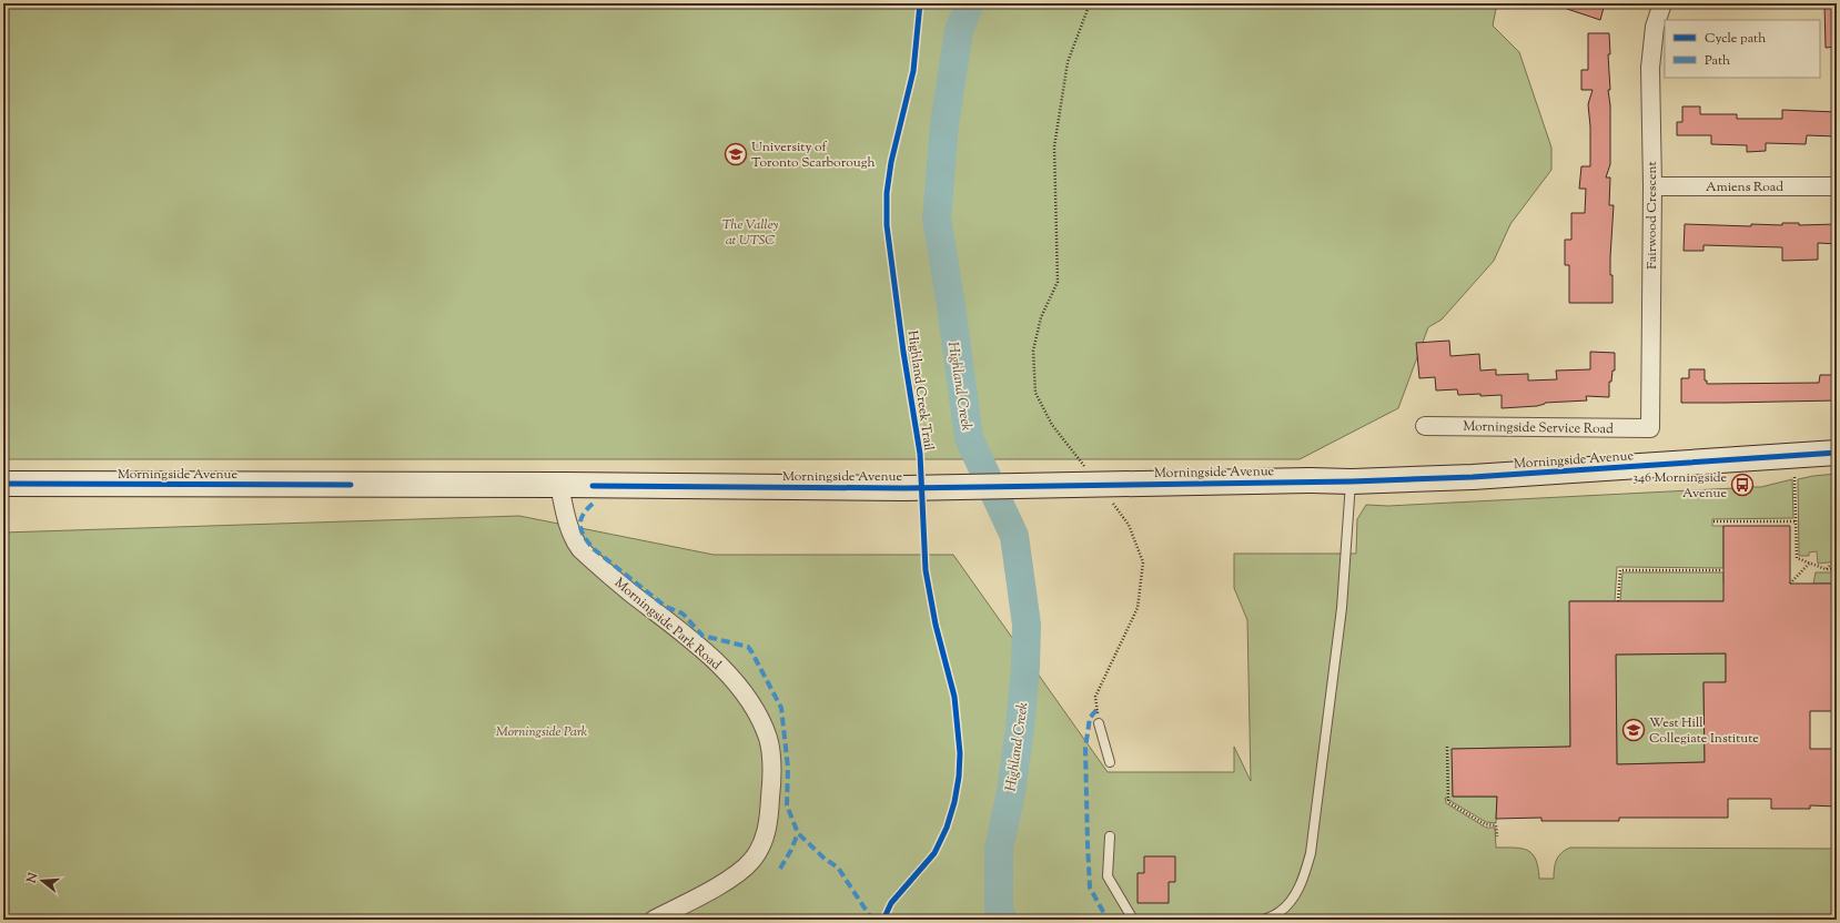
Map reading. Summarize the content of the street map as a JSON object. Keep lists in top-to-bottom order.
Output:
{
  "streets": {
    "main road": ["Morningside Avenue"],
    "street": [
      "Amiens Road",
      "Fairwood Crescent",
      "Morningside Service Road",
      "Morningside Park Road"
    ],
    "cycle path": ["Highland Creek Trail"]
  },
  "crossings": [
    ["Amiens Road", "Fairwood Crescent"],
    ["Fairwood Crescent", "Morningside Service Road"],
    ["Morningside Avenue", "Morningside Park Road"]
  ],
  "water": ["Highland Creek"],
  "parks": ["The Valley at UTSC", "Morningside Park"],
  "places": {
    "school or university": ["University of Toronto Scarborough", "West Hill Collegiate Institute"],
    "bus stop": ["346 Morningside Avenue"]
  },
  "legend": ["Cycle path", "Path"],
  "north": "left"
}
